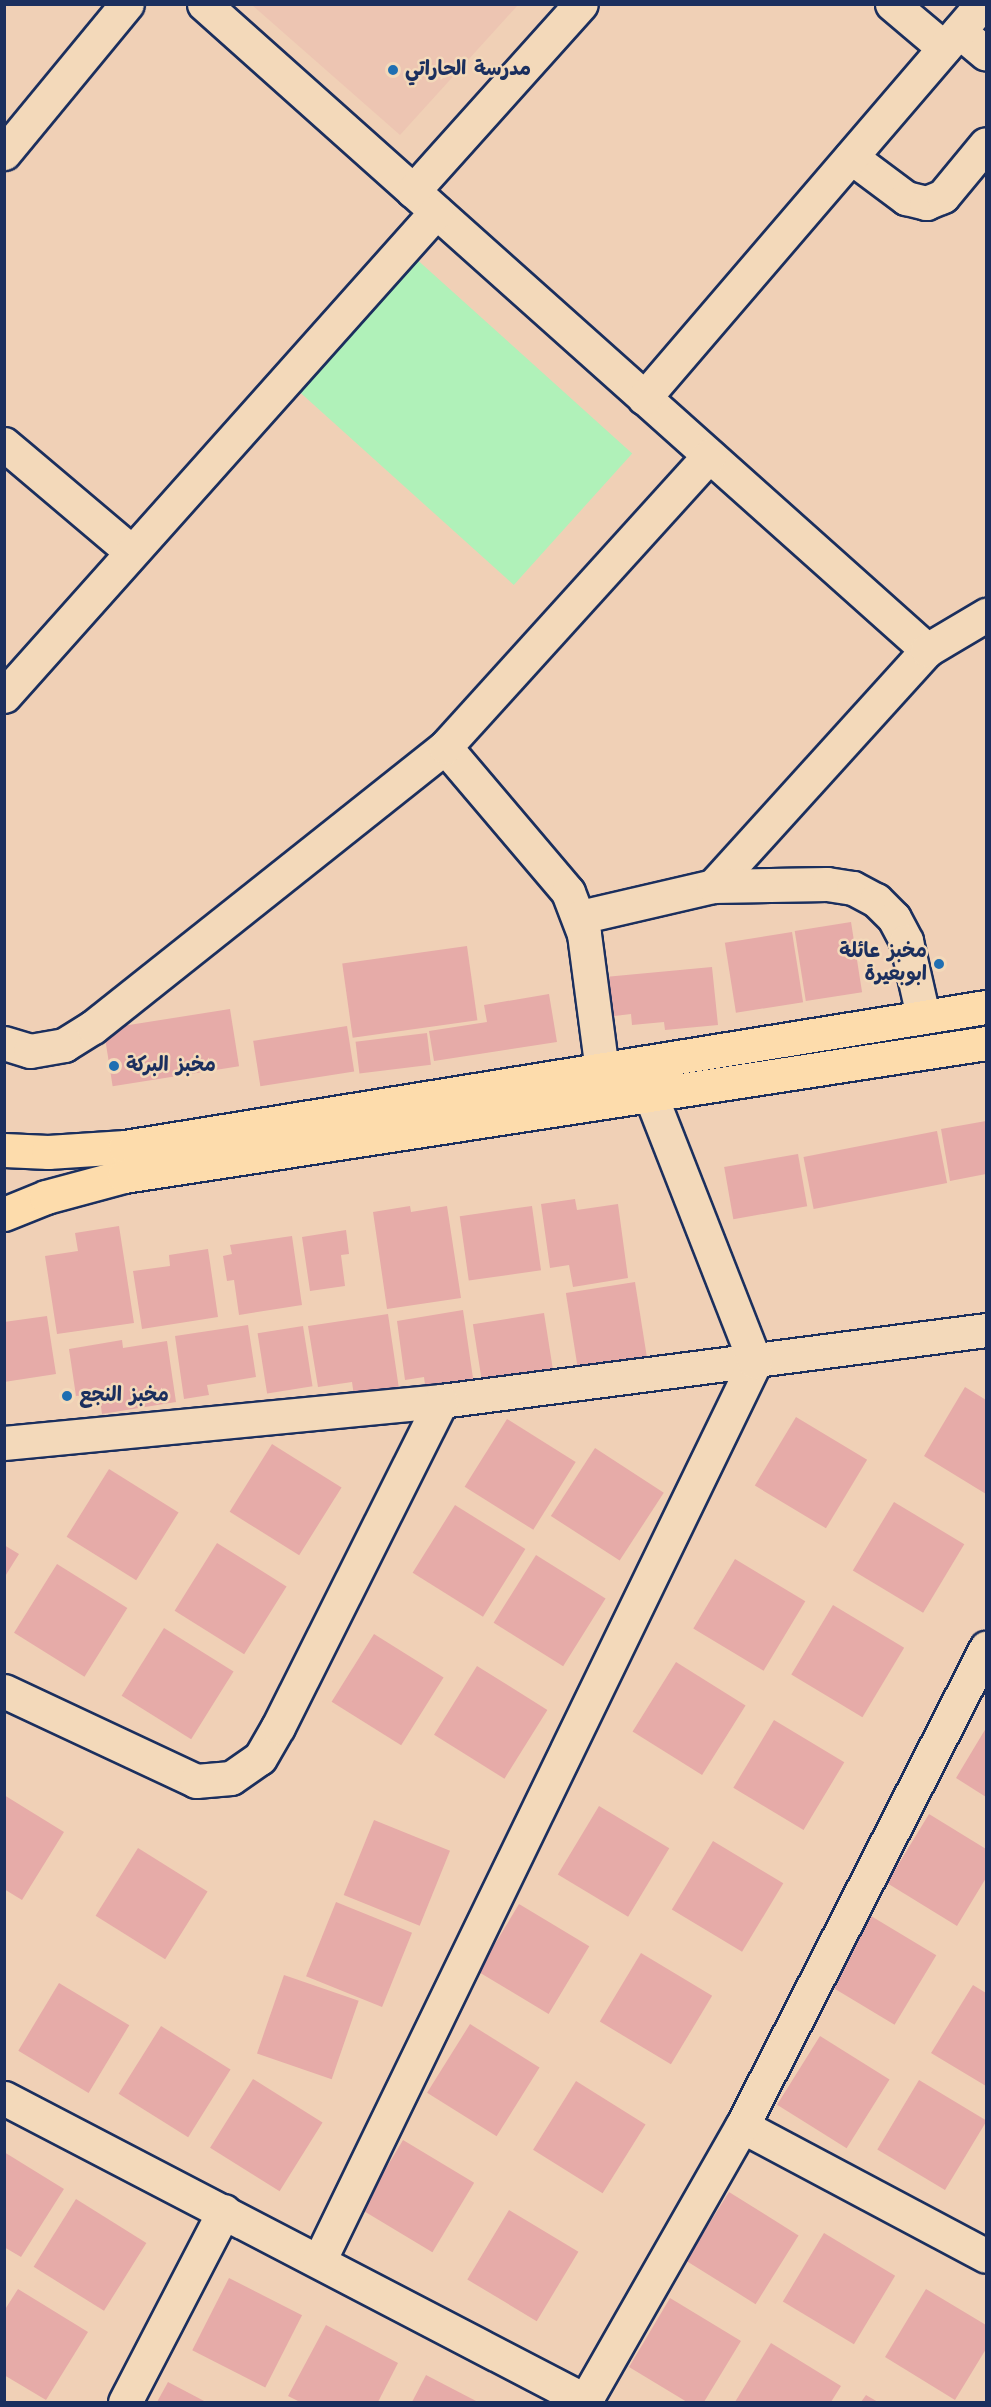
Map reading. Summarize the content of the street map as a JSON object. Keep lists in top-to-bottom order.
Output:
{
  "places": [
    "مدرسة الحاراتي",
    "مخبز عائلة ابوبعيرة",
    "مخبز البركة",
    "مخبز النجع"
  ]
}
